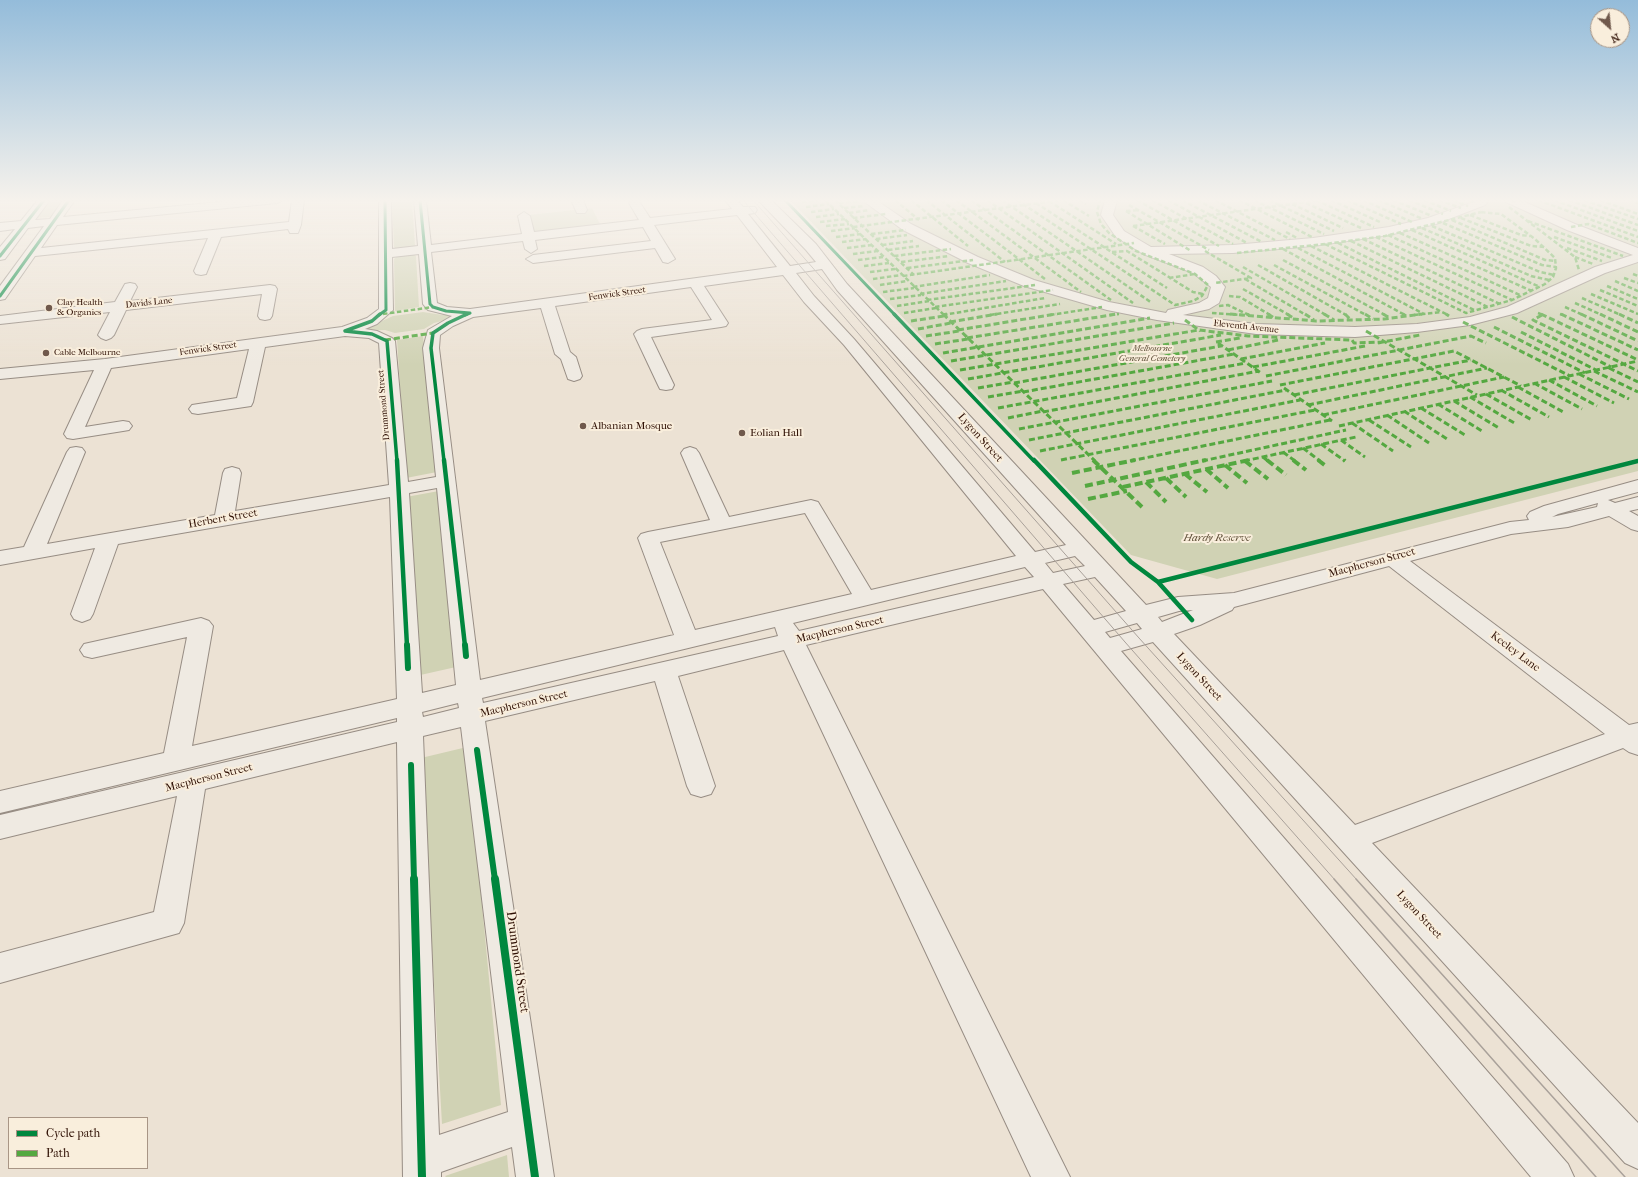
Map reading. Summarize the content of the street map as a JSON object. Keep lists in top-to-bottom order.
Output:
{
  "streets": {
    "street": [
      "Fenwick Street",
      "Davids Lane",
      "Eleventh Avenue",
      "Drummond Street",
      "Lygon Street",
      "Herbert Street",
      "Macpherson Street",
      "Keeley Lane"
    ]
  },
  "crossings": [
    ["Fenwick Street", "Drummond Street"],
    ["Fenwick Street", "Lygon Street"],
    ["Drummond Street", "Herbert Street"],
    ["Drummond Street", "Macpherson Street"],
    ["Lygon Street", "Macpherson Street"],
    ["Macpherson Street", "Keeley Lane"]
  ],
  "parks": ["Melbourne General Cemetery", "Hardy Reserve"],
  "places": [
    "Clay Health & Organics",
    "Cable Melbourne",
    "Albanian Mosque",
    "Eolian Hall"
  ],
  "legend": ["Cycle path", "Path"],
  "north": "bottom right"
}
